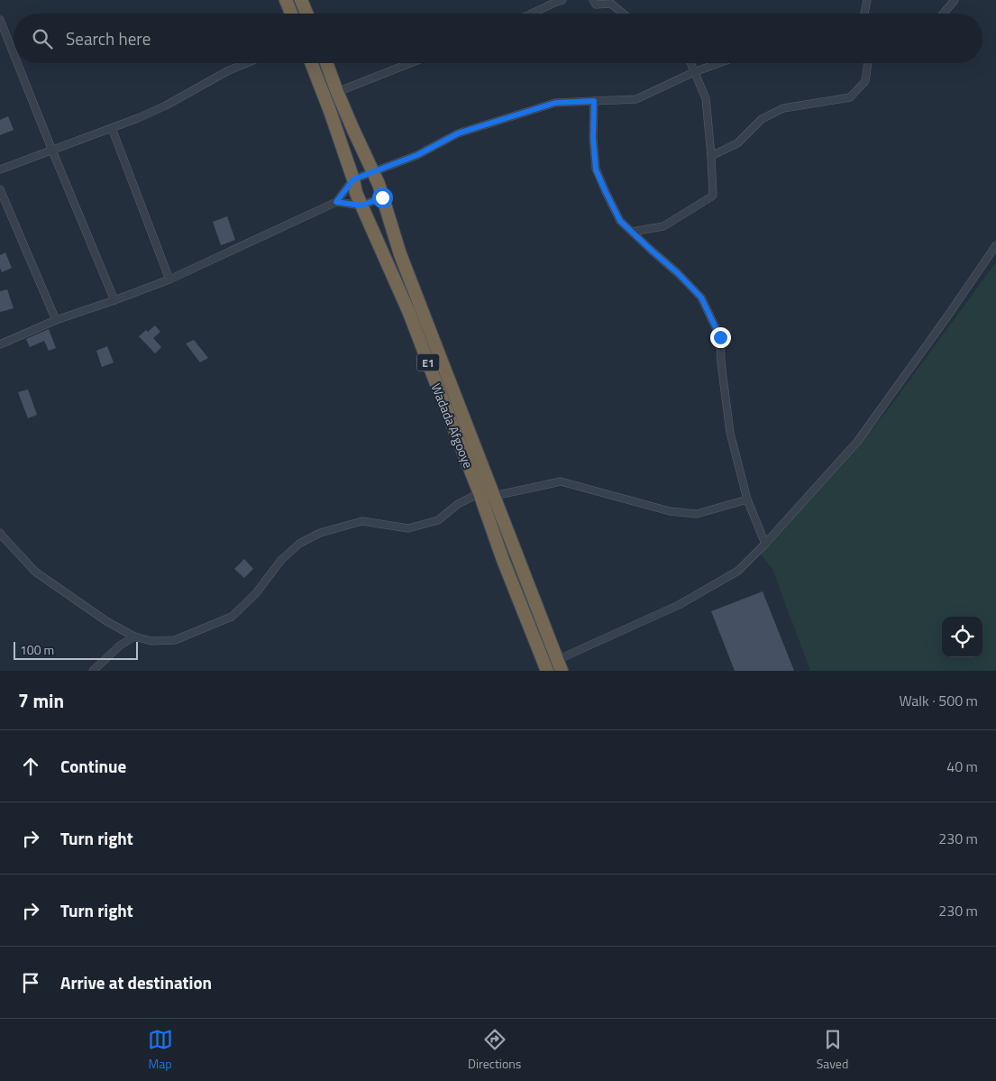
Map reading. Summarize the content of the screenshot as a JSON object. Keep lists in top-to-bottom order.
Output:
{
  "streets": {
    "highway": ["E1", "Wadada Afgooye"]
  },
  "scale_bar": "100 m",
  "page": {
    "search": "Search here",
    "scale": "100 m",
    "heading": ["7 min", "Walk · 500 m"],
    "list": [
      ["Continue", "40 m"],
      ["Turn right", "230 m"],
      ["Turn right", "230 m"],
      "Arrive at destination"
    ],
    "nav": ["Map", "Directions", "Saved"]
  }
}
